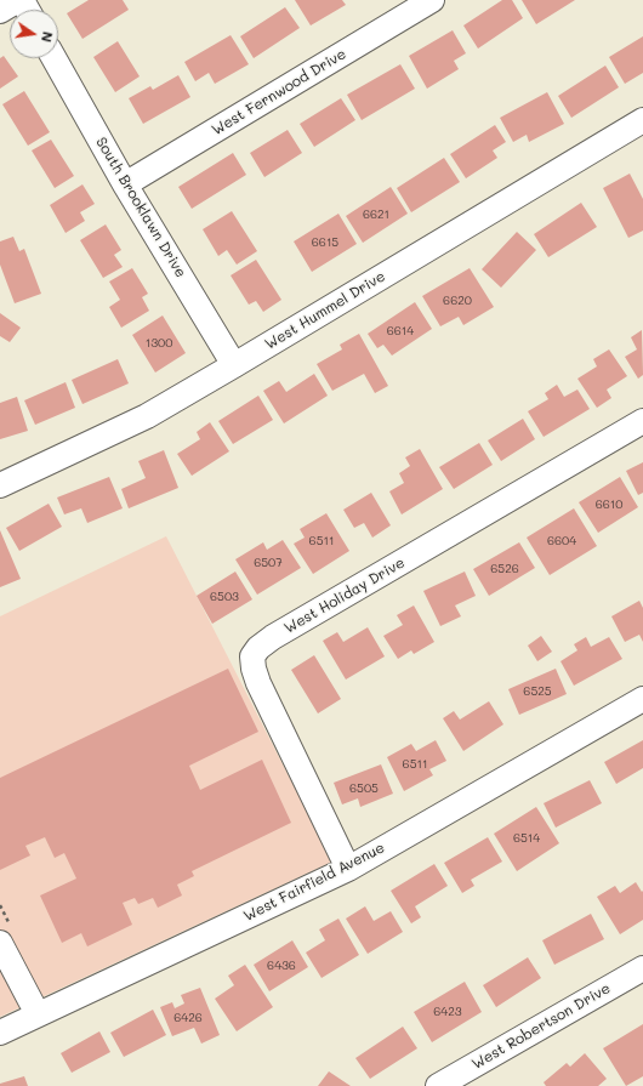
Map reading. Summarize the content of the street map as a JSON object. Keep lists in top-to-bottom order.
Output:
{
  "streets": {
    "street": [
      "West Fernwood Drive",
      "South Brooklawn Drive",
      "West Hummel Drive",
      "West Holiday Drive",
      "West Fairfield Avenue",
      "West Robertson Drive"
    ]
  },
  "crossings": [
    ["West Fernwood Drive", "South Brooklawn Drive"],
    ["South Brooklawn Drive", "West Hummel Drive"],
    ["West Holiday Drive", "West Fairfield Avenue"]
  ],
  "house_numbers": [
    "6621",
    "6615",
    "6620",
    "6614",
    "1300",
    "6610",
    "6511",
    "6604",
    "6507",
    "6526",
    "6503",
    "6525",
    "6511",
    "6505",
    "6514",
    "6436",
    "6423",
    "6426"
  ],
  "north": "right"
}
